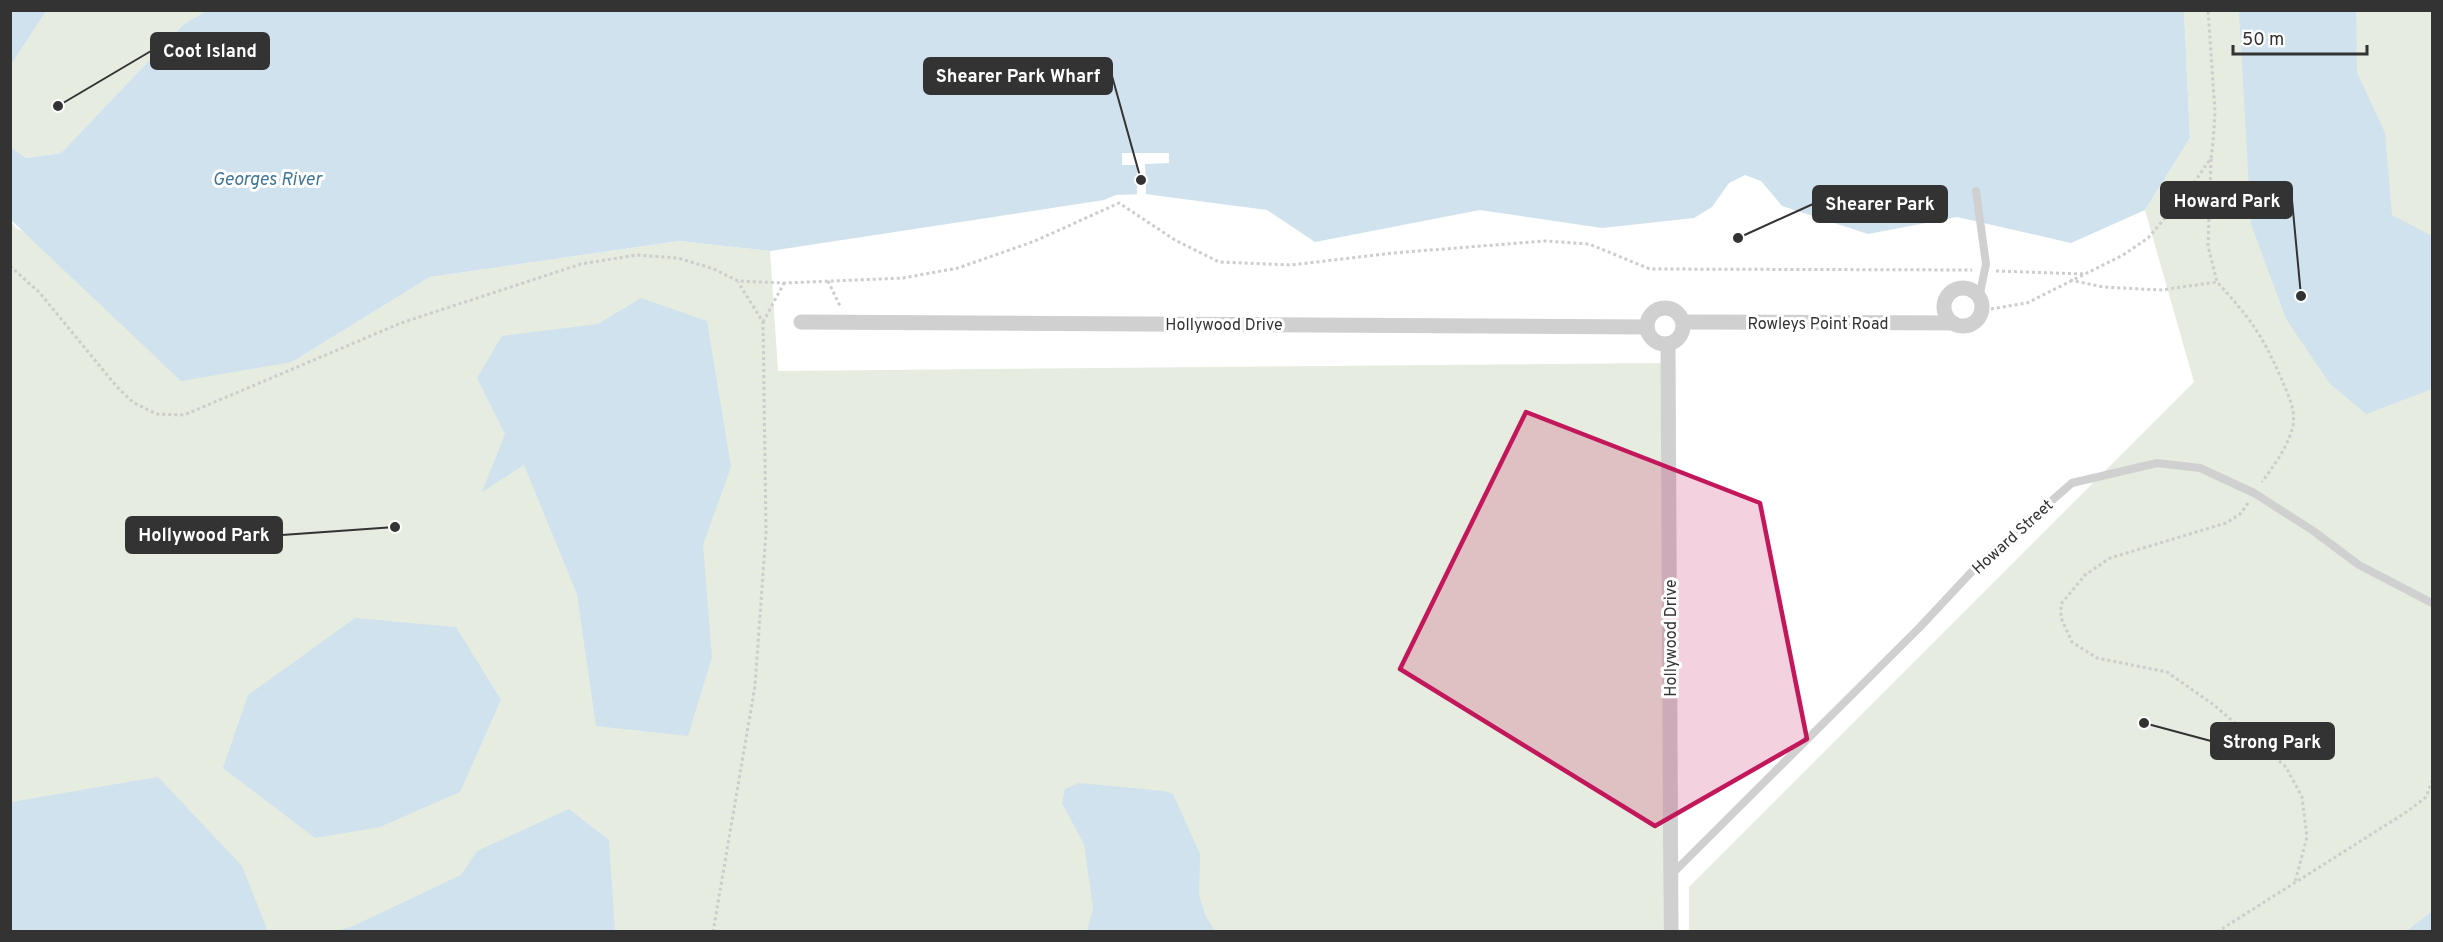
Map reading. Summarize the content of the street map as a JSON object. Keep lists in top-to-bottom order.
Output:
{
  "streets": {
    "street": ["Rowleys Point Road", "Hollywood Drive"],
    "lane": ["Howard Street"]
  },
  "crossings": [
    ["Rowleys Point Road", "Hollywood Drive"],
    ["Hollywood Drive", "Howard Street"]
  ],
  "water": ["Georges River"],
  "places": [
    "Coot Island",
    "Shearer Park Wharf",
    "Shearer Park",
    "Howard Park",
    "Hollywood Park",
    "Strong Park"
  ],
  "scale_bar": "50 m"
}
